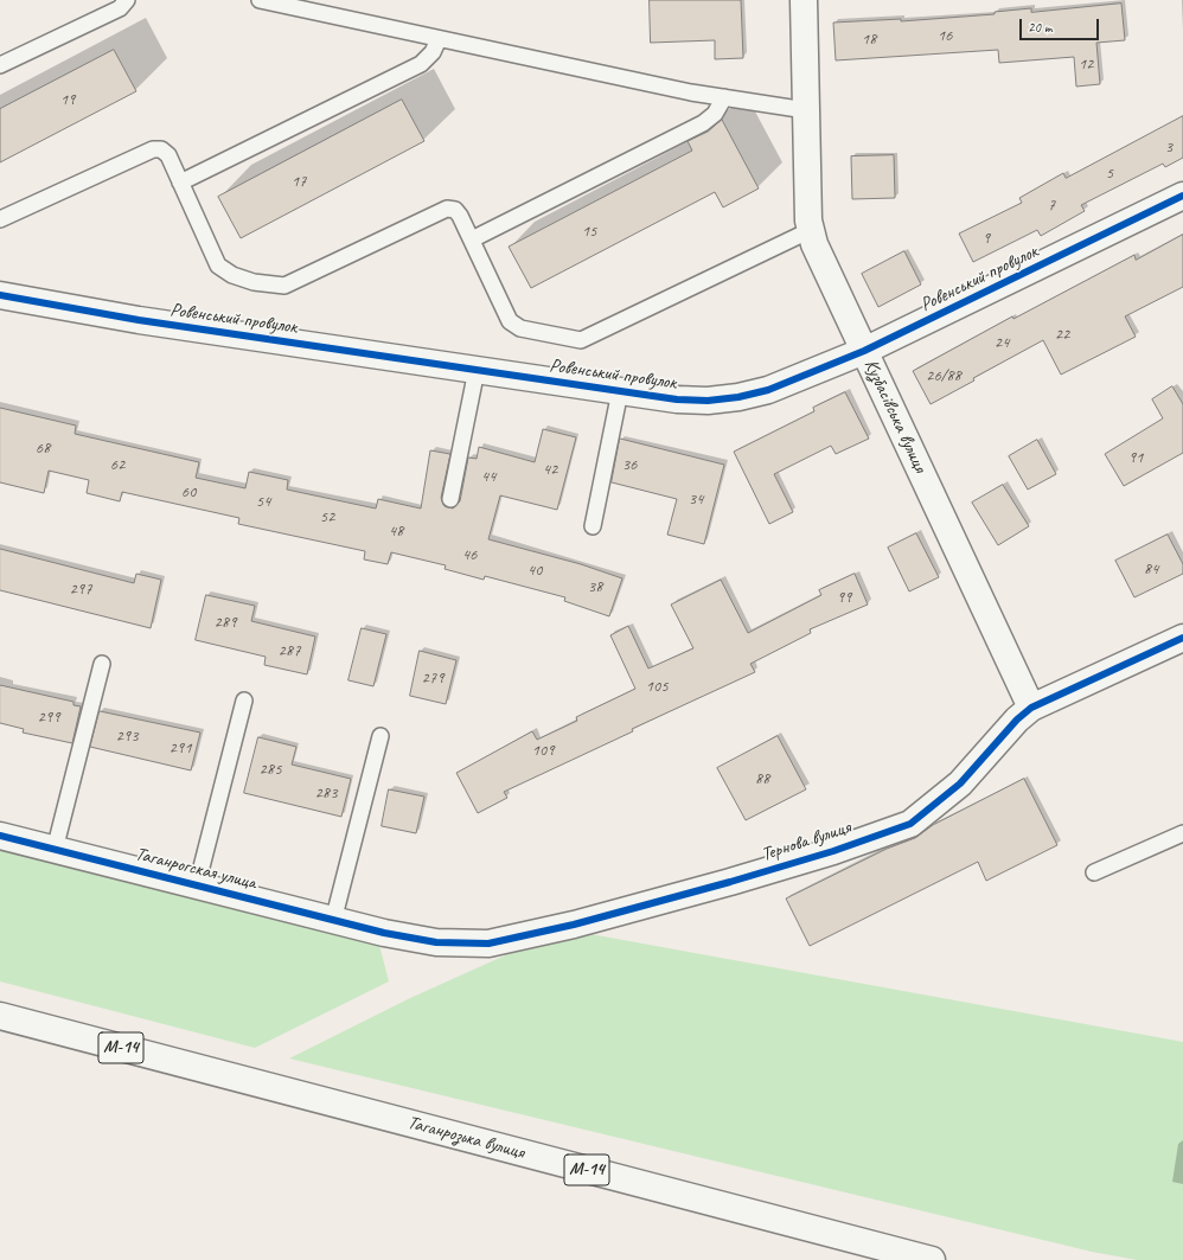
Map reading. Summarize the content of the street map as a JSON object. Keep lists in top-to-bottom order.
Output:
{
  "streets": {
    "main road": [
      "Ровенський провулок",
      "Кузбасівська вулиця",
      "Тернова вулиця",
      "Таганрогская улица",
      "М-14",
      "Таганрозька вулиця"
    ]
  },
  "crossings": [
    ["Ровенський провулок", "Кузбасівська вулиця"],
    ["Кузбасівська вулиця", "Тернова вулиця"],
    ["Тернова вулиця", "Таганрогская улица"]
  ],
  "house_numbers": [
    "16",
    "18",
    "12",
    "19",
    "3",
    "5",
    "17",
    "7",
    "15",
    "9",
    "22",
    "24",
    "26/88",
    "68",
    "91",
    "62",
    "36",
    "42",
    "44",
    "60",
    "34",
    "54",
    "52",
    "48",
    "46",
    "84",
    "40",
    "38",
    "297",
    "99",
    "289",
    "287",
    "279",
    "105",
    "299",
    "293",
    "291",
    "109",
    "285",
    "88",
    "283"
  ],
  "scale_bar": "20 m"
}
